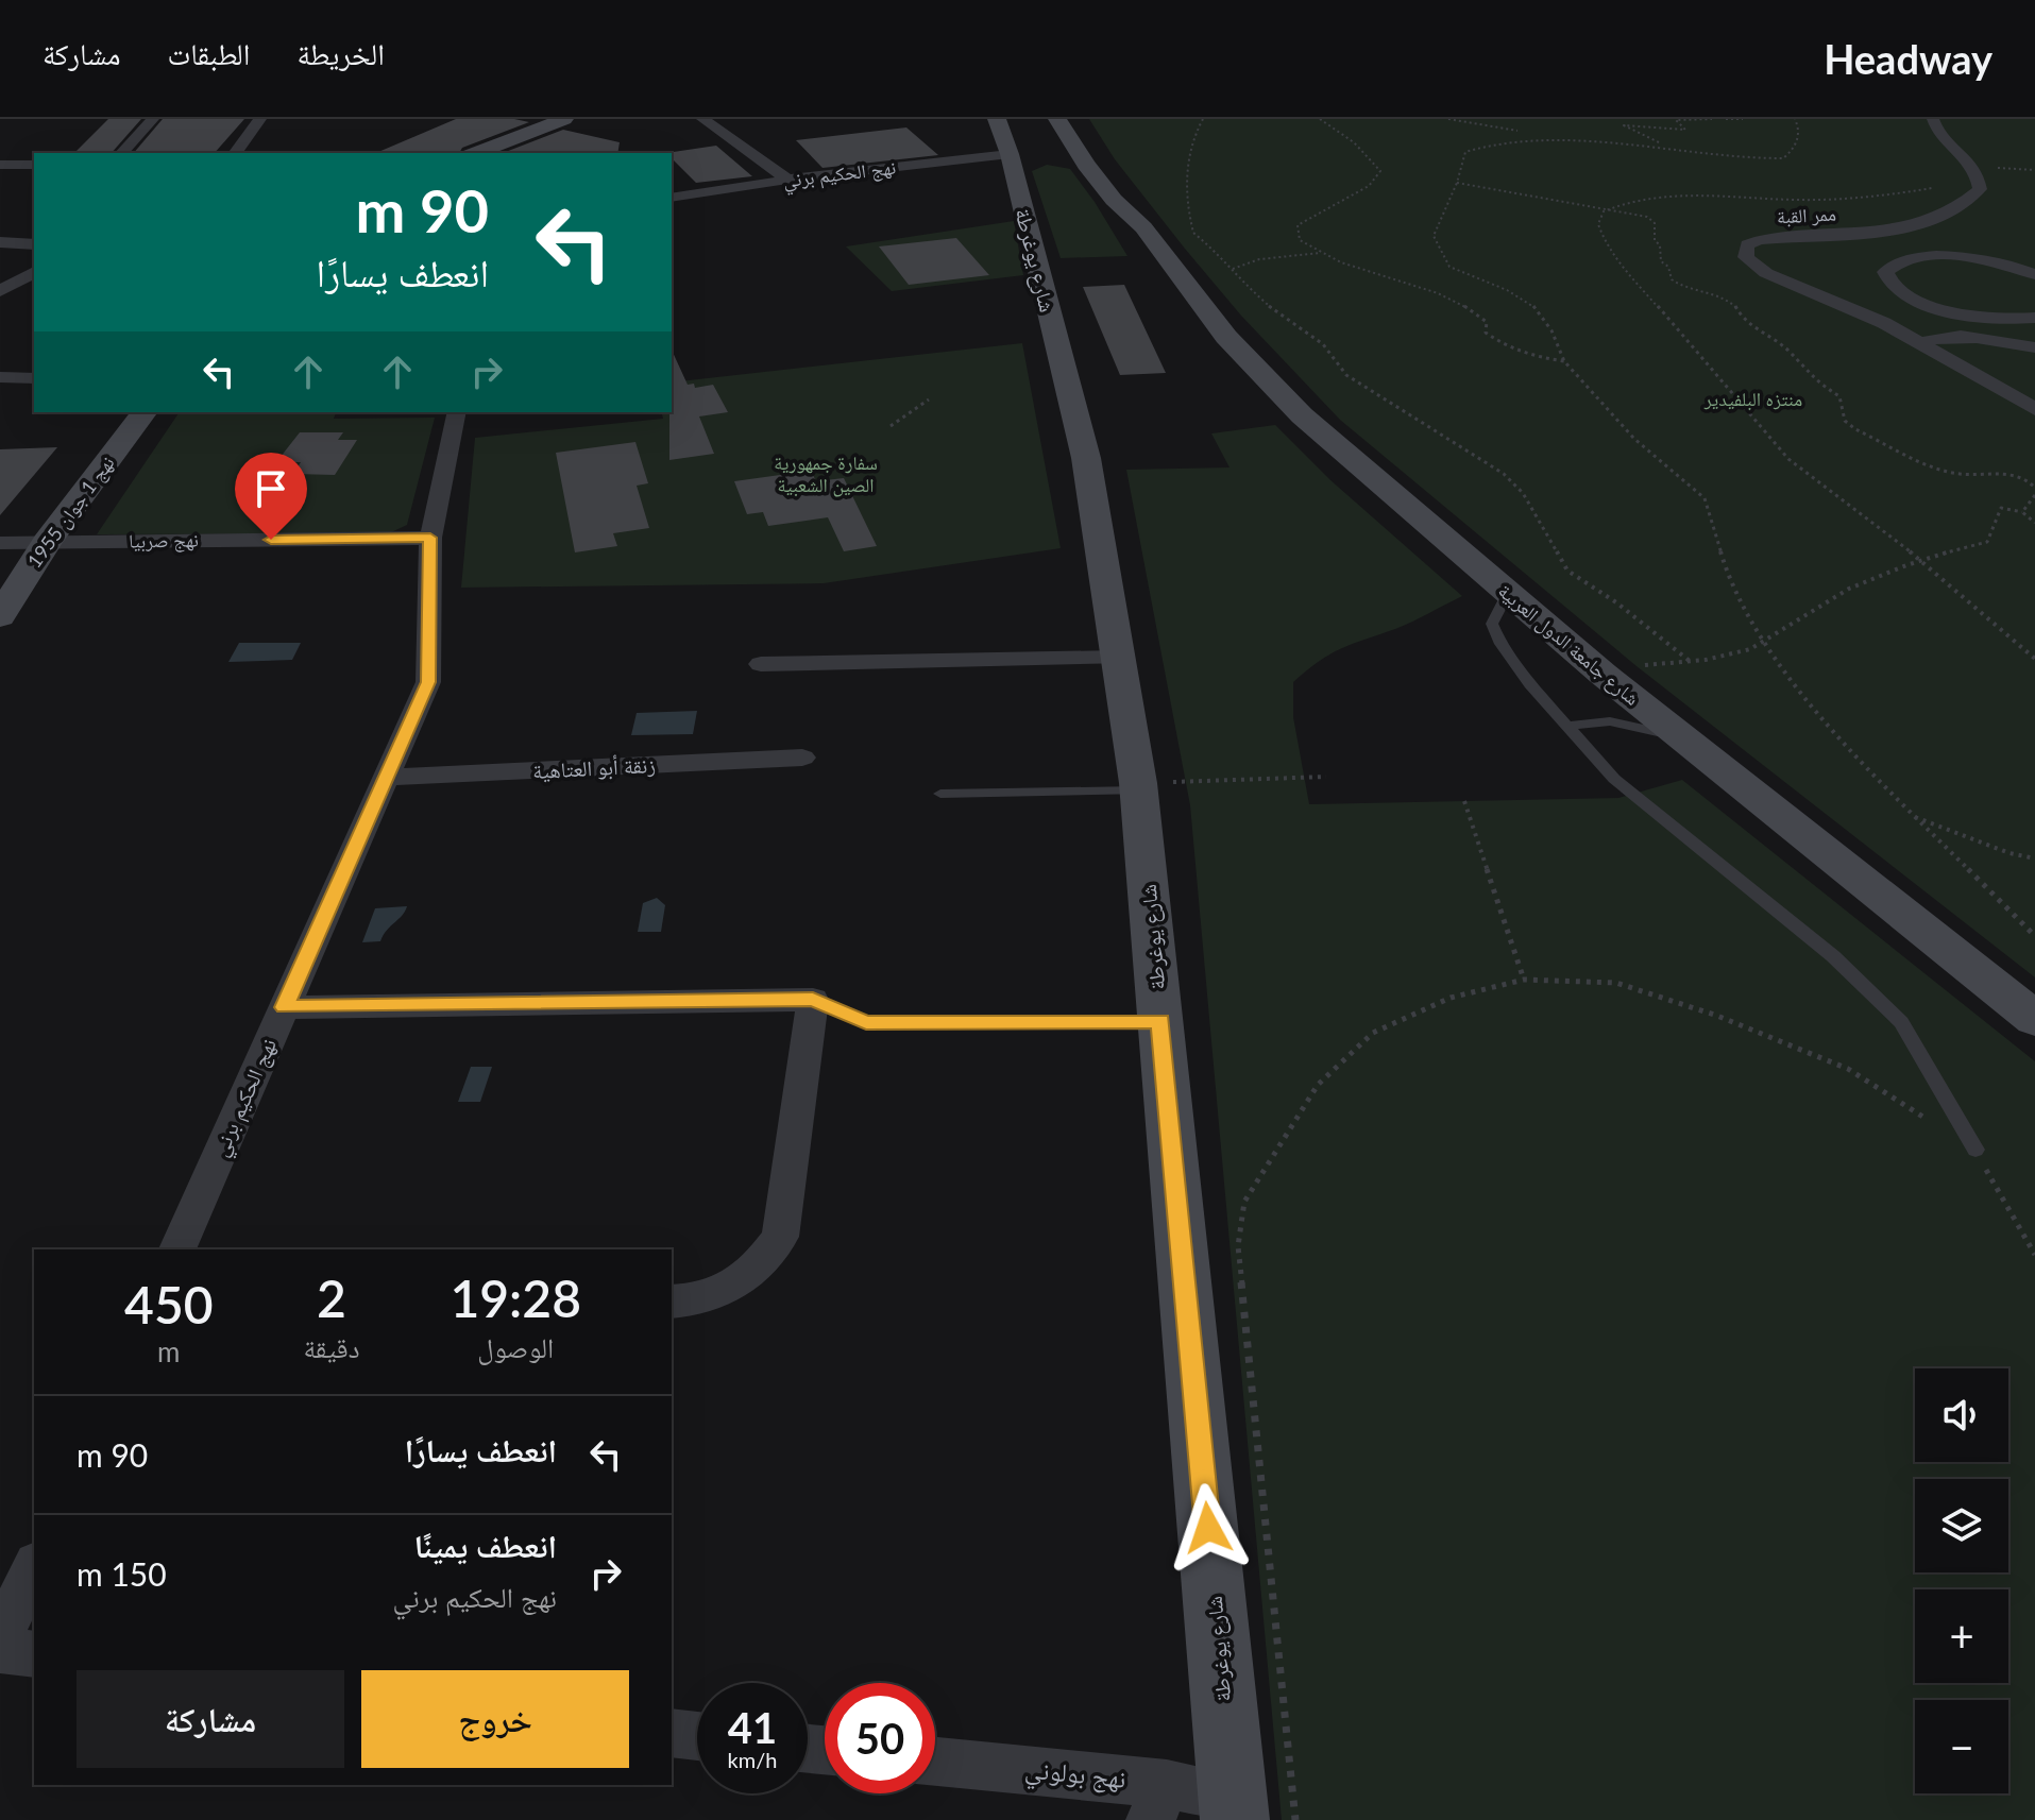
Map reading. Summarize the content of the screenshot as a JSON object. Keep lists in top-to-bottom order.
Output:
{
  "streets": {
    "street": [
      "نهج الحكيم برني",
      "ممر القبة",
      "شارع يوغرطة",
      "نهج 1 جوان 1955",
      "نهج صربيا",
      "شارع جامعة الدول العربية",
      "زنقة أبو العتاهية",
      "نهج بولوني"
    ]
  },
  "crossings": [
    ["نهج الحكيم برني", "شارع يوغرطة"],
    ["نهج الحكيم برني", "نهج صربيا"],
    ["نهج الحكيم برني", "زنقة أبو العتاهية"],
    ["شارع يوغرطة", "نهج بولوني"],
    ["نهج 1 جوان 1955", "نهج صربيا"]
  ],
  "parks": ["منتزه البلفيدير", "سفارة جمهورية الصين الشعبية"],
  "page": {
    "header": "Headway",
    "nav": ["الخريطة", "الطبقات", "مشاركة"],
    "turn": ["90 m", "انعطف يسارًا"],
    "eta": [
      "19:28",
      "الوصول",
      "2",
      "دقيقة",
      "450",
      "m"
    ],
    "map_buttons": ["+", "−"],
    "list": [
      {
        "name": "انعطف يسارًا",
        "value": "90 m"
      },
      {
        "name": "انعطف يمينًا",
        "note": "نهج الحكيم برني",
        "value": "150 m"
      }
    ],
    "buttons": ["خروج", "مشاركة"],
    "speed": "41 km/h",
    "limit": "50"
  }
}
